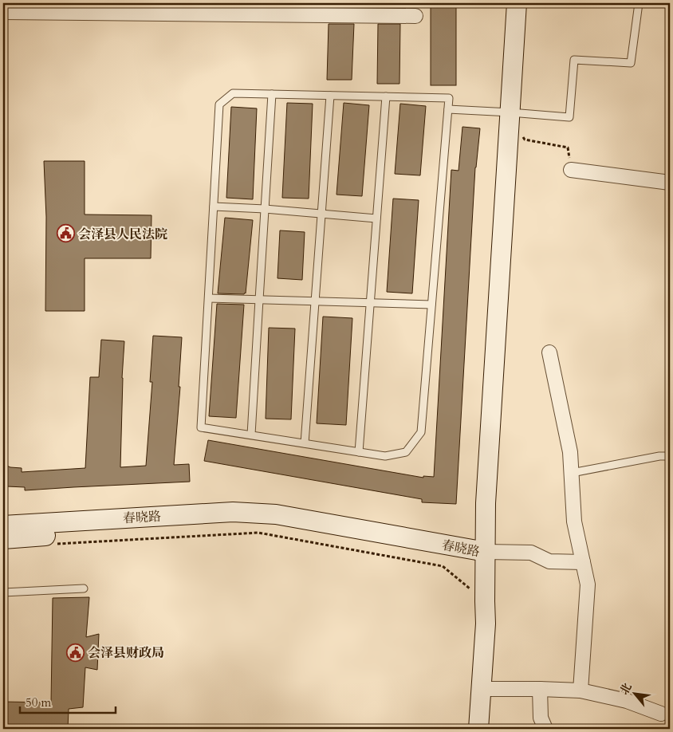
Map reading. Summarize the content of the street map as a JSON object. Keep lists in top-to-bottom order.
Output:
{
  "streets": {
    "street": ["春晓路"]
  },
  "places": {
    "public building": ["会泽县人民法院", "会泽县财政局"]
  },
  "scale_bar": "50 m",
  "north": "top left"
}
